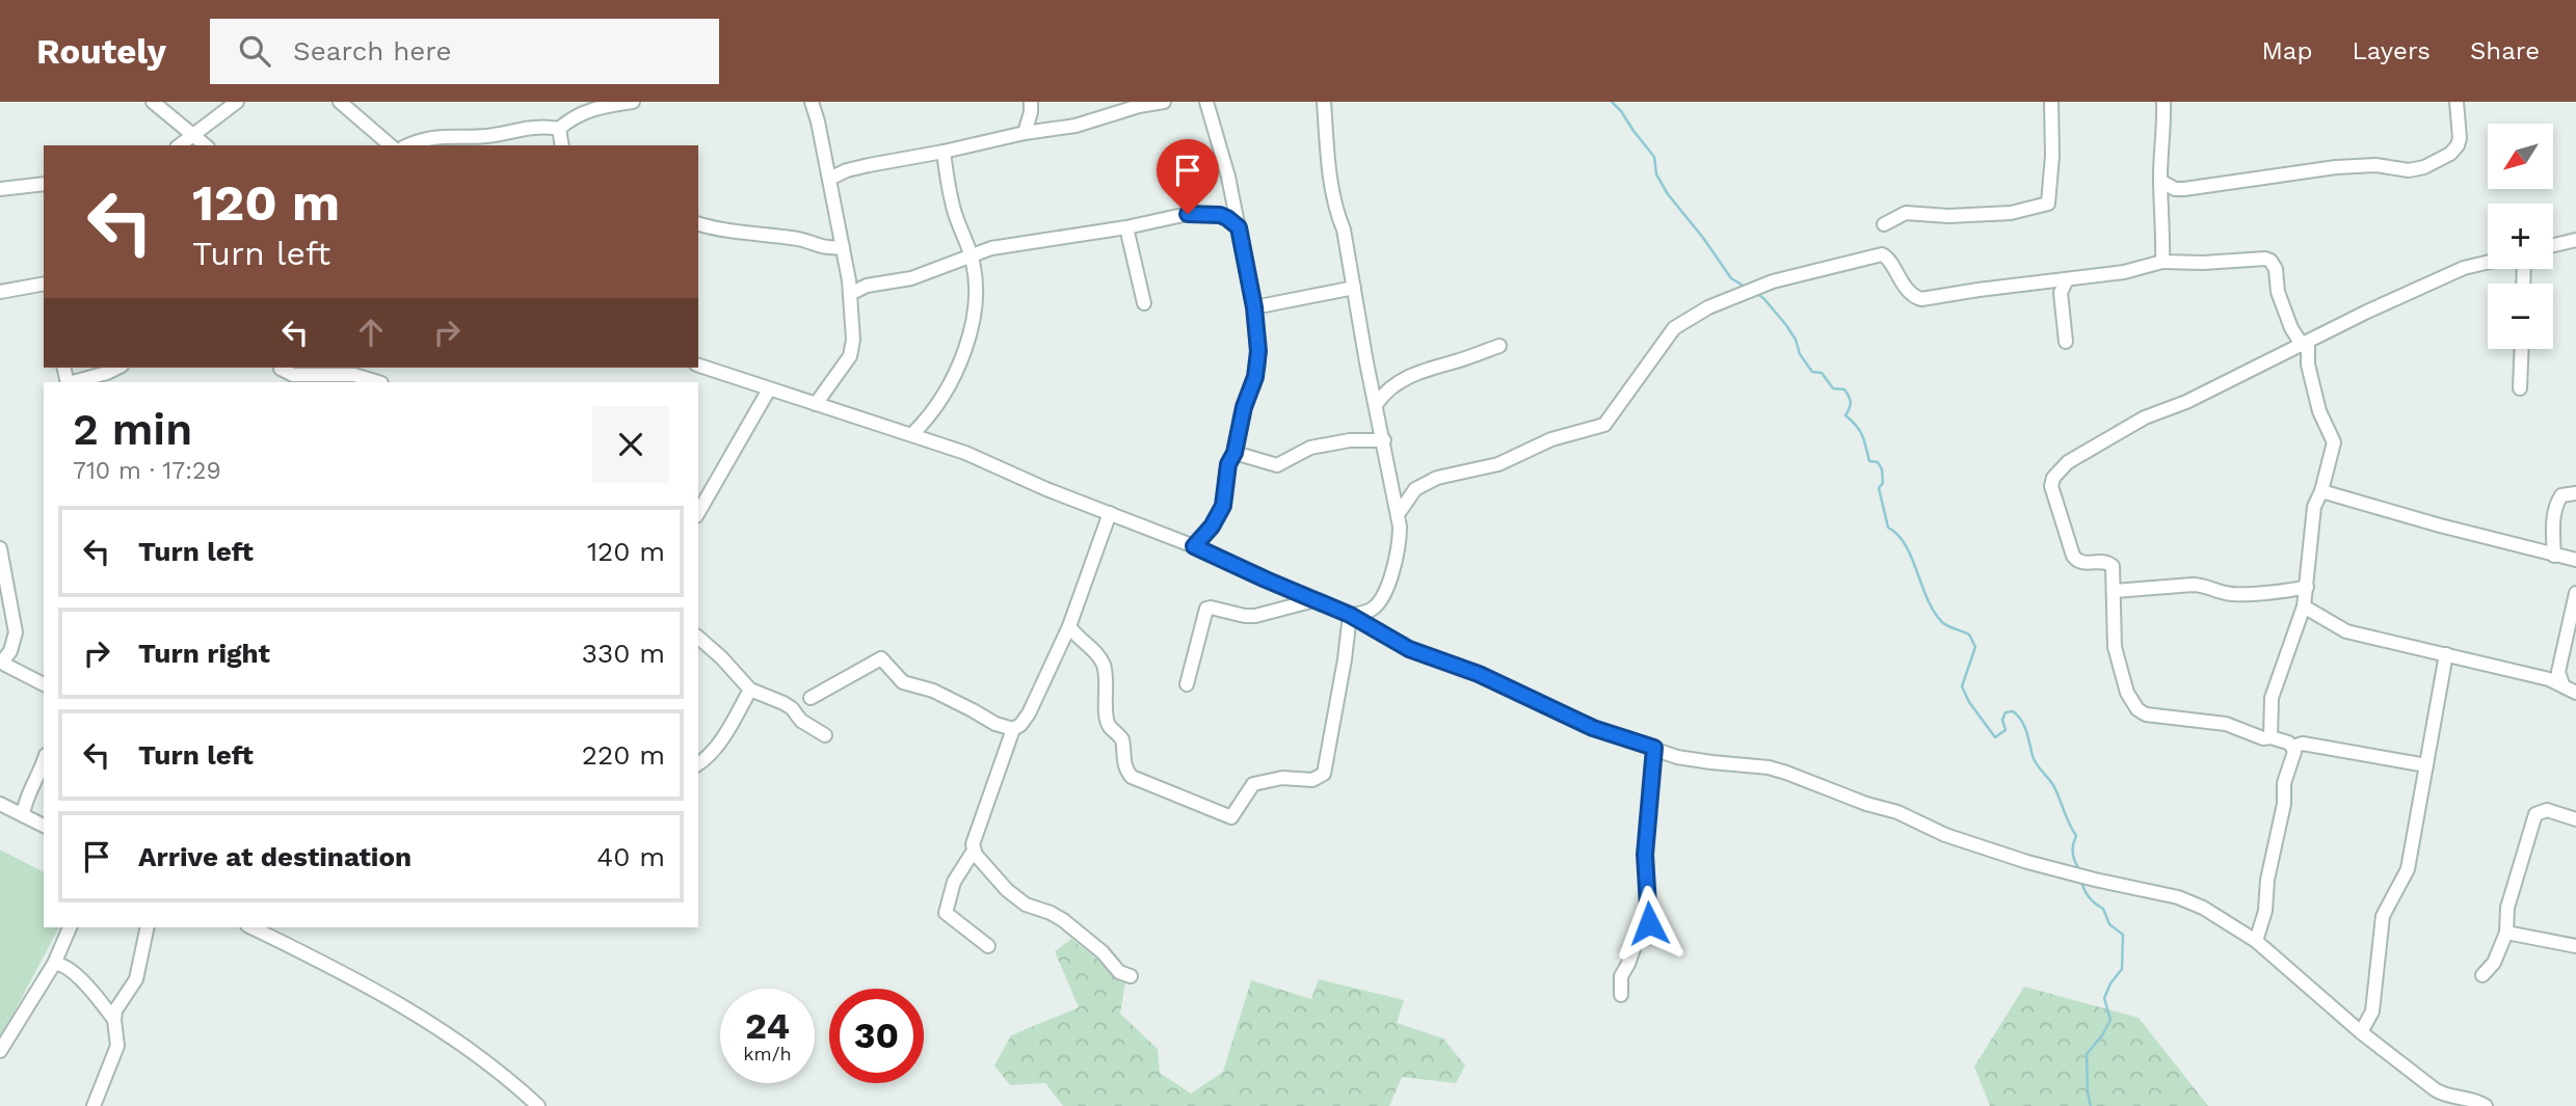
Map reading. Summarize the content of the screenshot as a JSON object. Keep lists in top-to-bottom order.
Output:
{
  "north": "bottom left",
  "page": {
    "header": "Routely",
    "search": "Search here",
    "nav": ["Map", "Layers", "Share"],
    "map_buttons": ["+", "−"],
    "turn": ["120 m", "Turn left"],
    "heading": ["2 min", "710 m · 17:29"],
    "list": [
      {
        "name": "Turn left",
        "value": "120 m"
      },
      {
        "name": "Turn right",
        "value": "330 m"
      },
      {
        "name": "Turn left",
        "value": "220 m"
      },
      {
        "name": "Arrive at destination",
        "value": "40 m"
      }
    ],
    "speed": "24 km/h",
    "limit": "30"
  }
}
